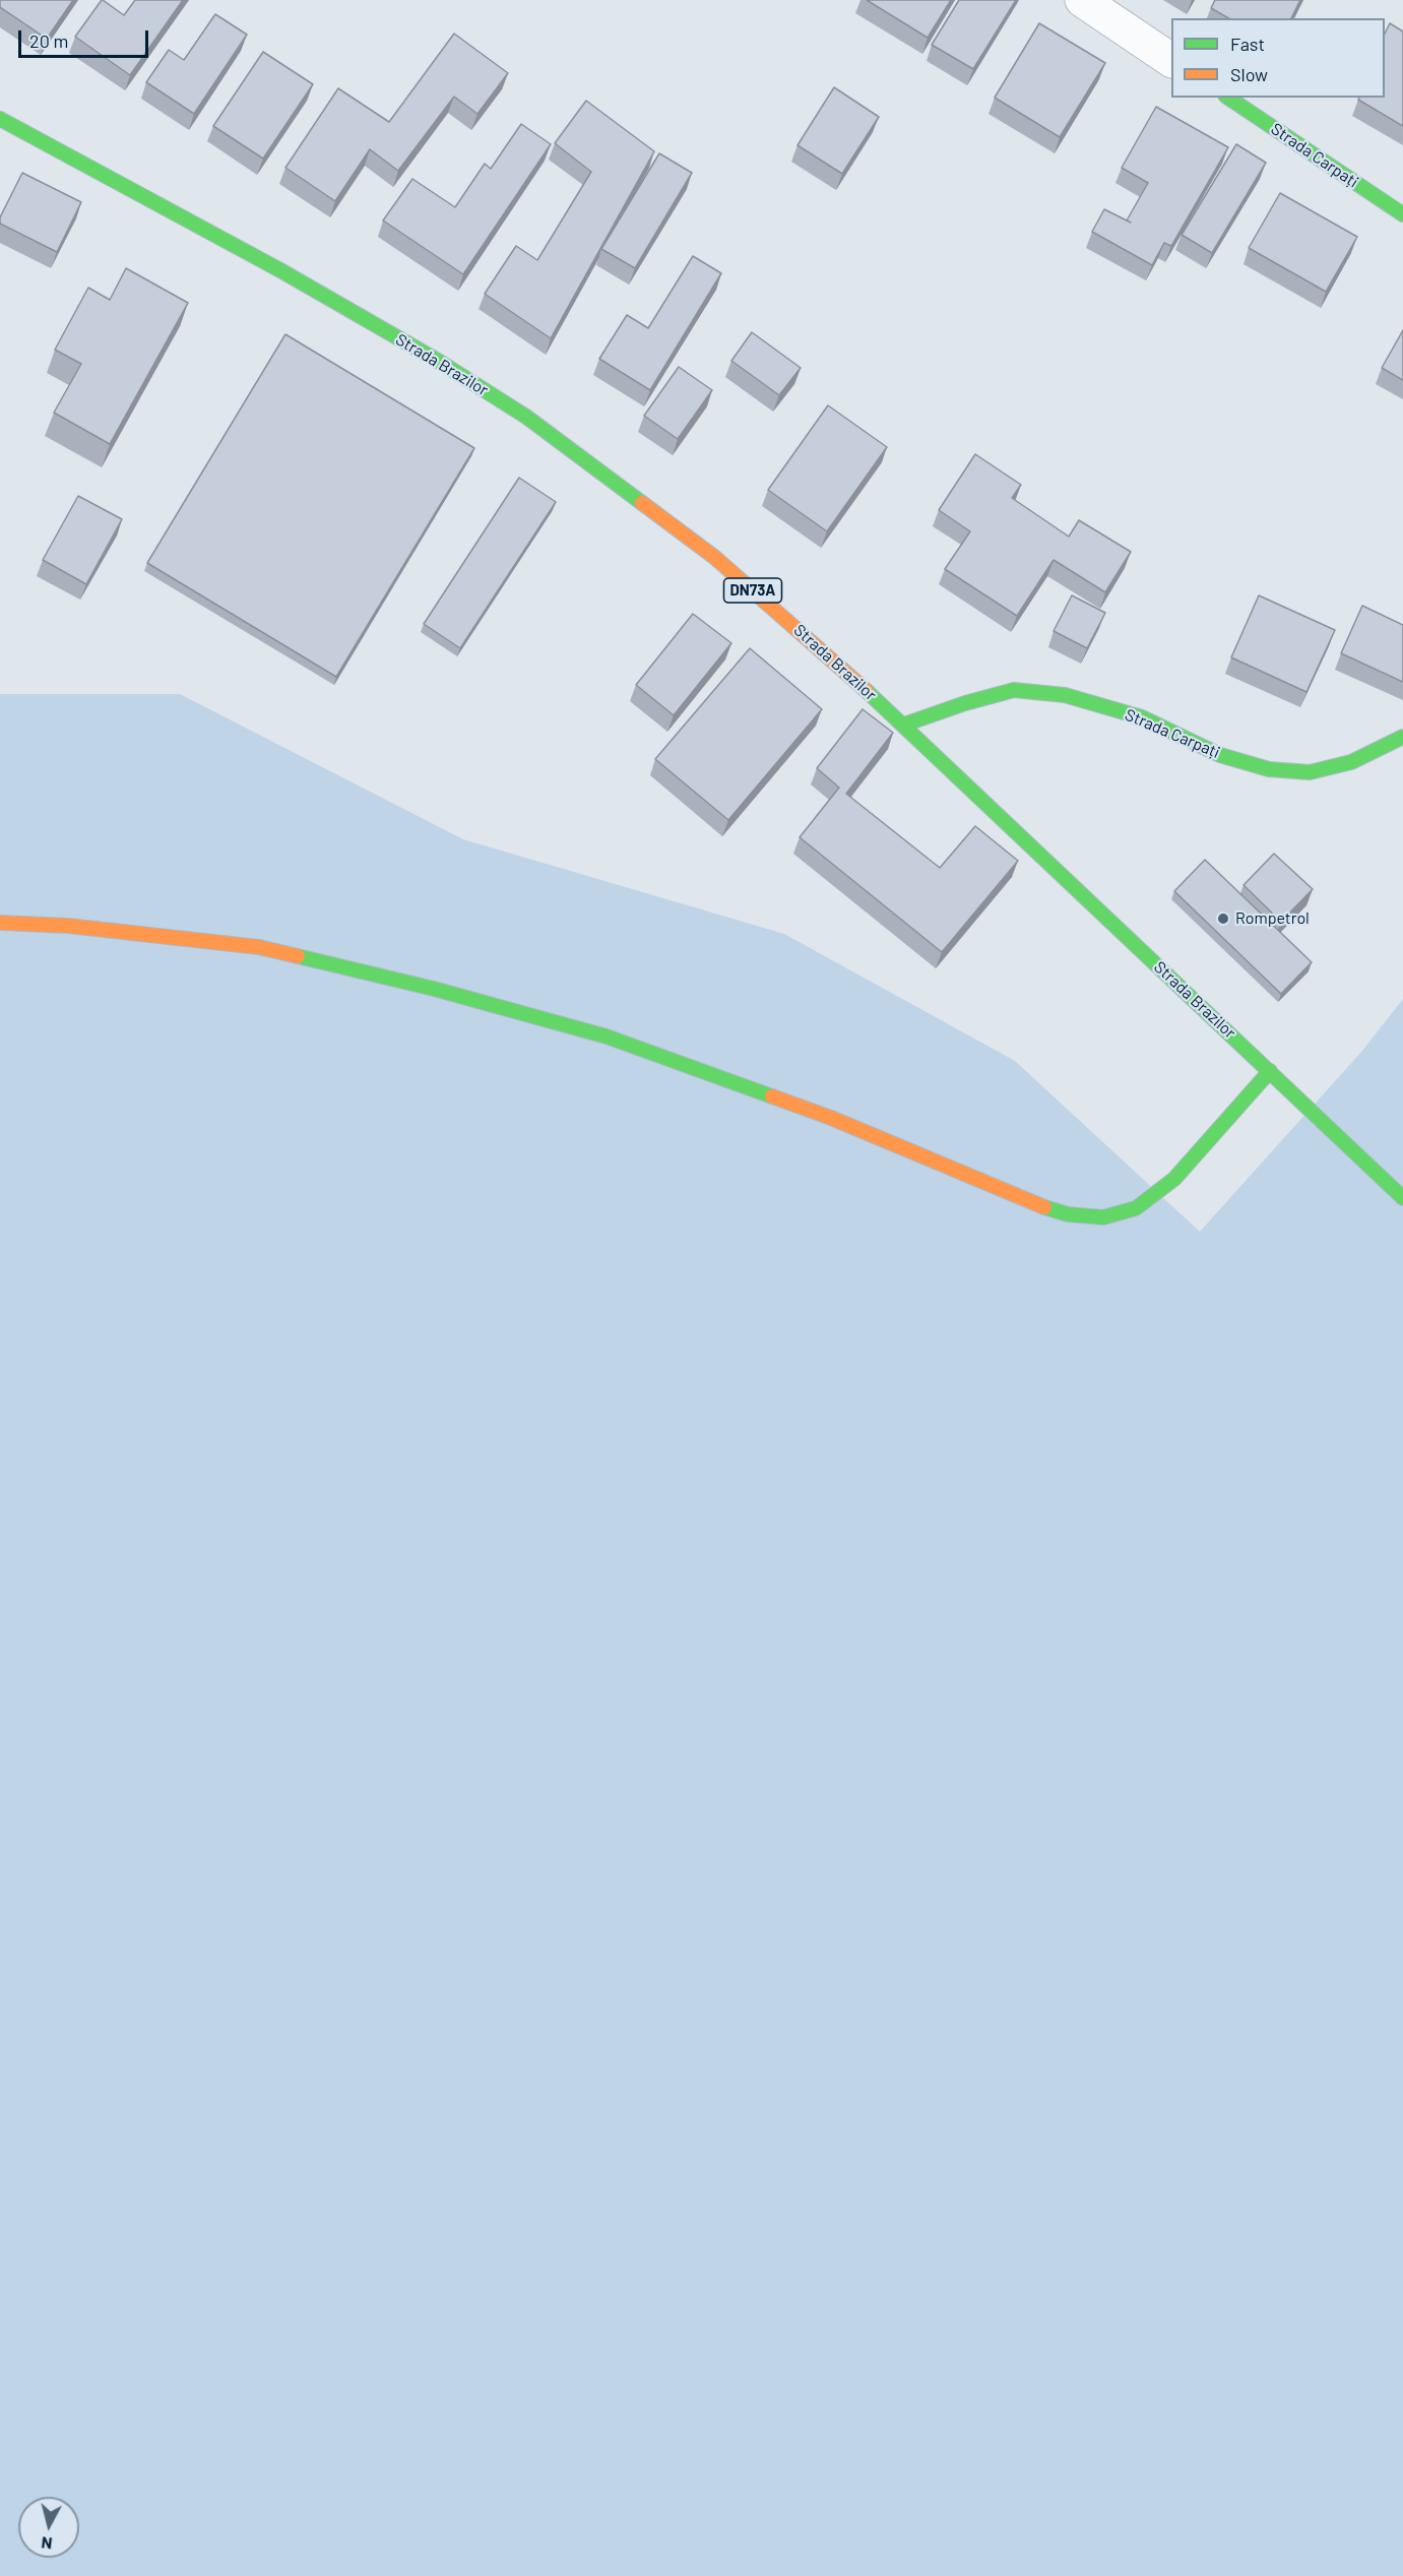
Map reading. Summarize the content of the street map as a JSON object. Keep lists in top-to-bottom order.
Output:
{
  "streets": {
    "street": ["Strada Carpați", "Strada Brazilor", "DN73A"]
  },
  "crossings": [
    ["Strada Carpați", "Strada Brazilor"]
  ],
  "places": ["Rompetrol"],
  "legend": ["Fast", "Slow"],
  "scale_bar": "20 m",
  "north": "bottom"
}
